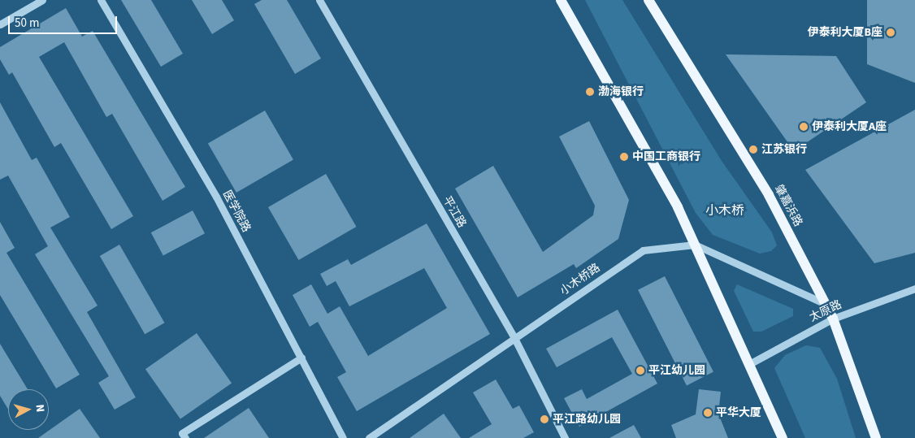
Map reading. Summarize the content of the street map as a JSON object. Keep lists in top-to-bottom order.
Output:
{
  "streets": {
    "main road": ["肇嘉浜路"],
    "street": [
      "医学院路",
      "平江路",
      "小木桥路",
      "太原路"
    ]
  },
  "crossings": [
    ["肇嘉浜路", "太原路"],
    ["平江路", "小木桥路"]
  ],
  "districts": ["小木桥"],
  "places": [
    "伊泰利大厦B座",
    "渤海银行",
    "伊泰利大厦A座",
    "江苏银行",
    "中国工商银行",
    "平江幼儿园",
    "平华大厦",
    "平江路幼儿园"
  ],
  "scale_bar": "50 m",
  "north": "right"
}
